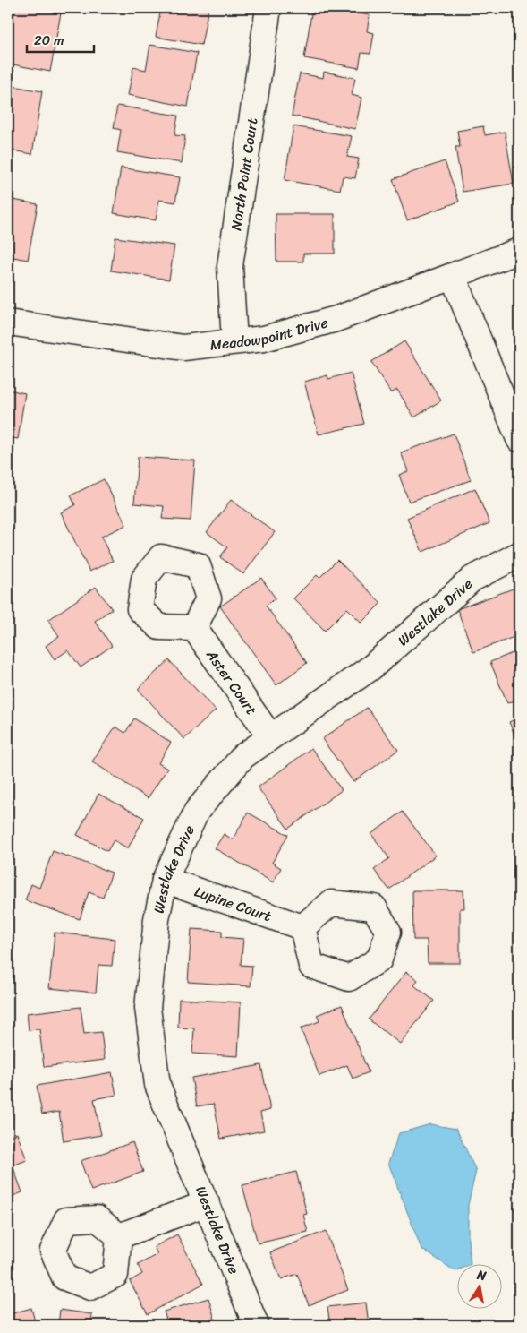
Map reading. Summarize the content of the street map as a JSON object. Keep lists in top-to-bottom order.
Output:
{
  "streets": {
    "street": [
      "North Point Court",
      "Meadowpoint Drive",
      "Westlake Drive",
      "Aster Court",
      "Lupine Court"
    ]
  },
  "crossings": [
    ["North Point Court", "Meadowpoint Drive"],
    ["Westlake Drive", "Aster Court"],
    ["Westlake Drive", "Lupine Court"]
  ],
  "scale_bar": "20 m",
  "north": "top"
}
